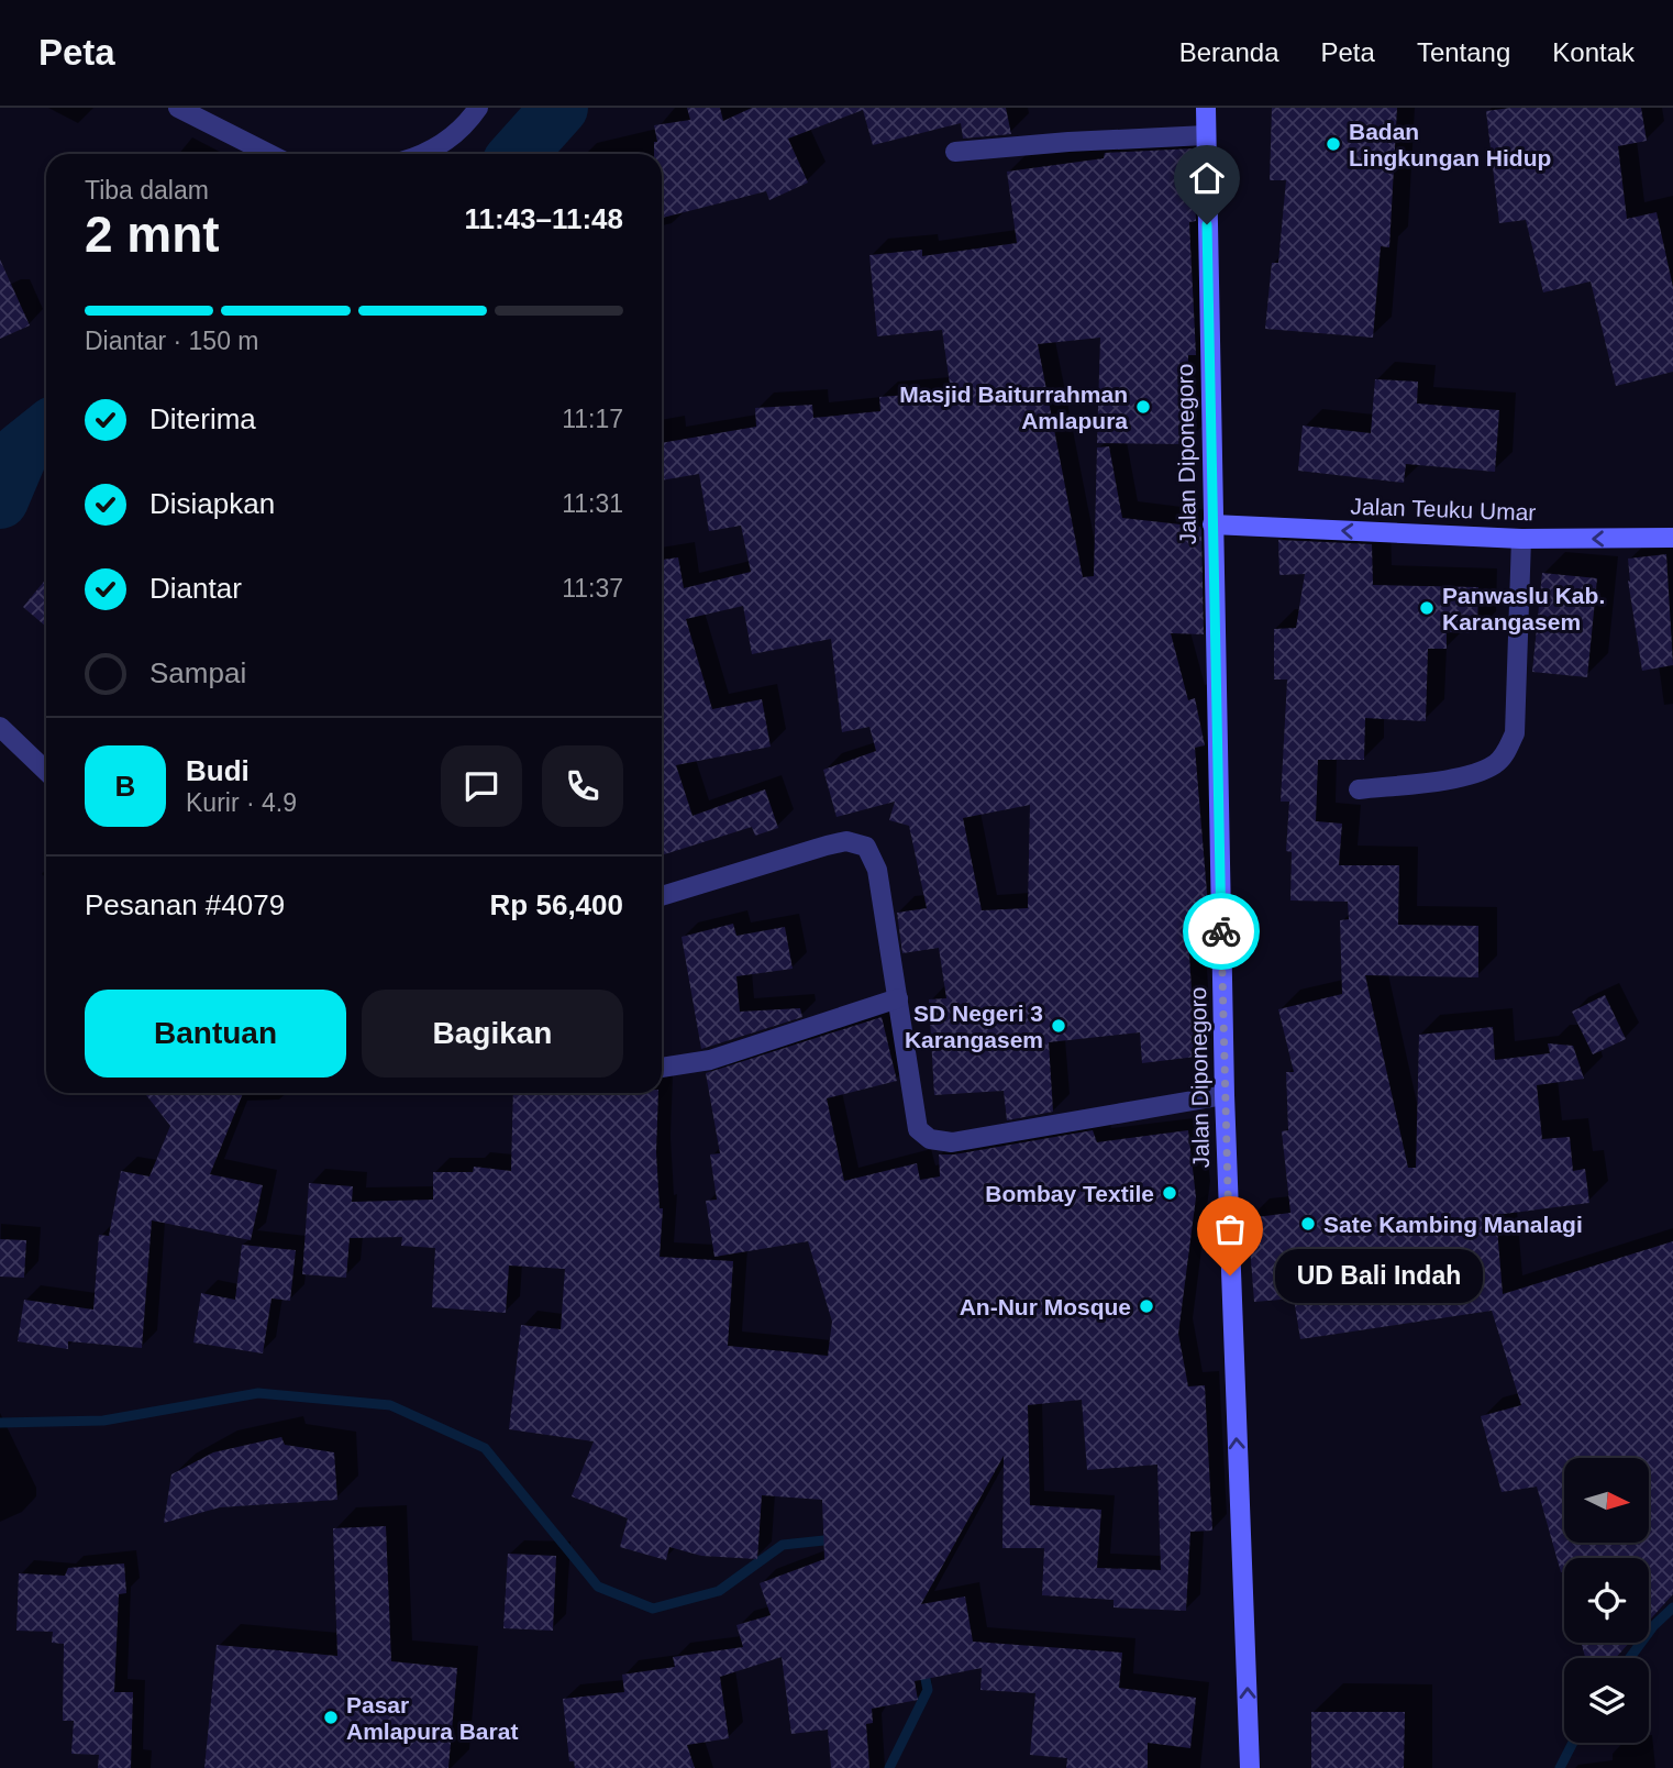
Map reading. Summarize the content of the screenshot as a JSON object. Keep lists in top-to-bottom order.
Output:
{
  "streets": {
    "street": ["Jalan Diponegoro", "Jalan Teuku Umar"]
  },
  "crossings": [
    ["Jalan Diponegoro", "Jalan Teuku Umar"]
  ],
  "one_way": ["Jalan Diponegoro", "Jalan Teuku Umar"],
  "places": [
    "Badan Lingkungan Hidup",
    "Masjid Baiturrahman Amlapura",
    "Panwaslu Kab. Karangasem",
    "SD Negeri 3 Karangasem",
    "Bombay Textile",
    "Sate Kambing Manalagi",
    "UD Bali Indah",
    "An-Nur Mosque",
    "Pasar Amlapura Barat"
  ],
  "north": "right",
  "page": {
    "header": "Peta",
    "nav": [
      "Beranda",
      "Peta",
      "Tentang",
      "Kontak"
    ],
    "heading": ["2 mnt", "Tiba dalam", "11:43–11:48"],
    "panel": [
      "Budi",
      "Kurir · 4.9",
      "Pesanan #4079",
      "Rp 56,400"
    ],
    "bar": "Diantar · 150 m",
    "list": [
      ["Diterima", "11:17"],
      ["Disiapkan", "11:31"],
      ["Diantar", "11:37"],
      "Sampai"
    ],
    "round": "B",
    "buttons": ["Bantuan", "Bagikan"],
    "bubble": "UD Bali Indah"
  }
}
